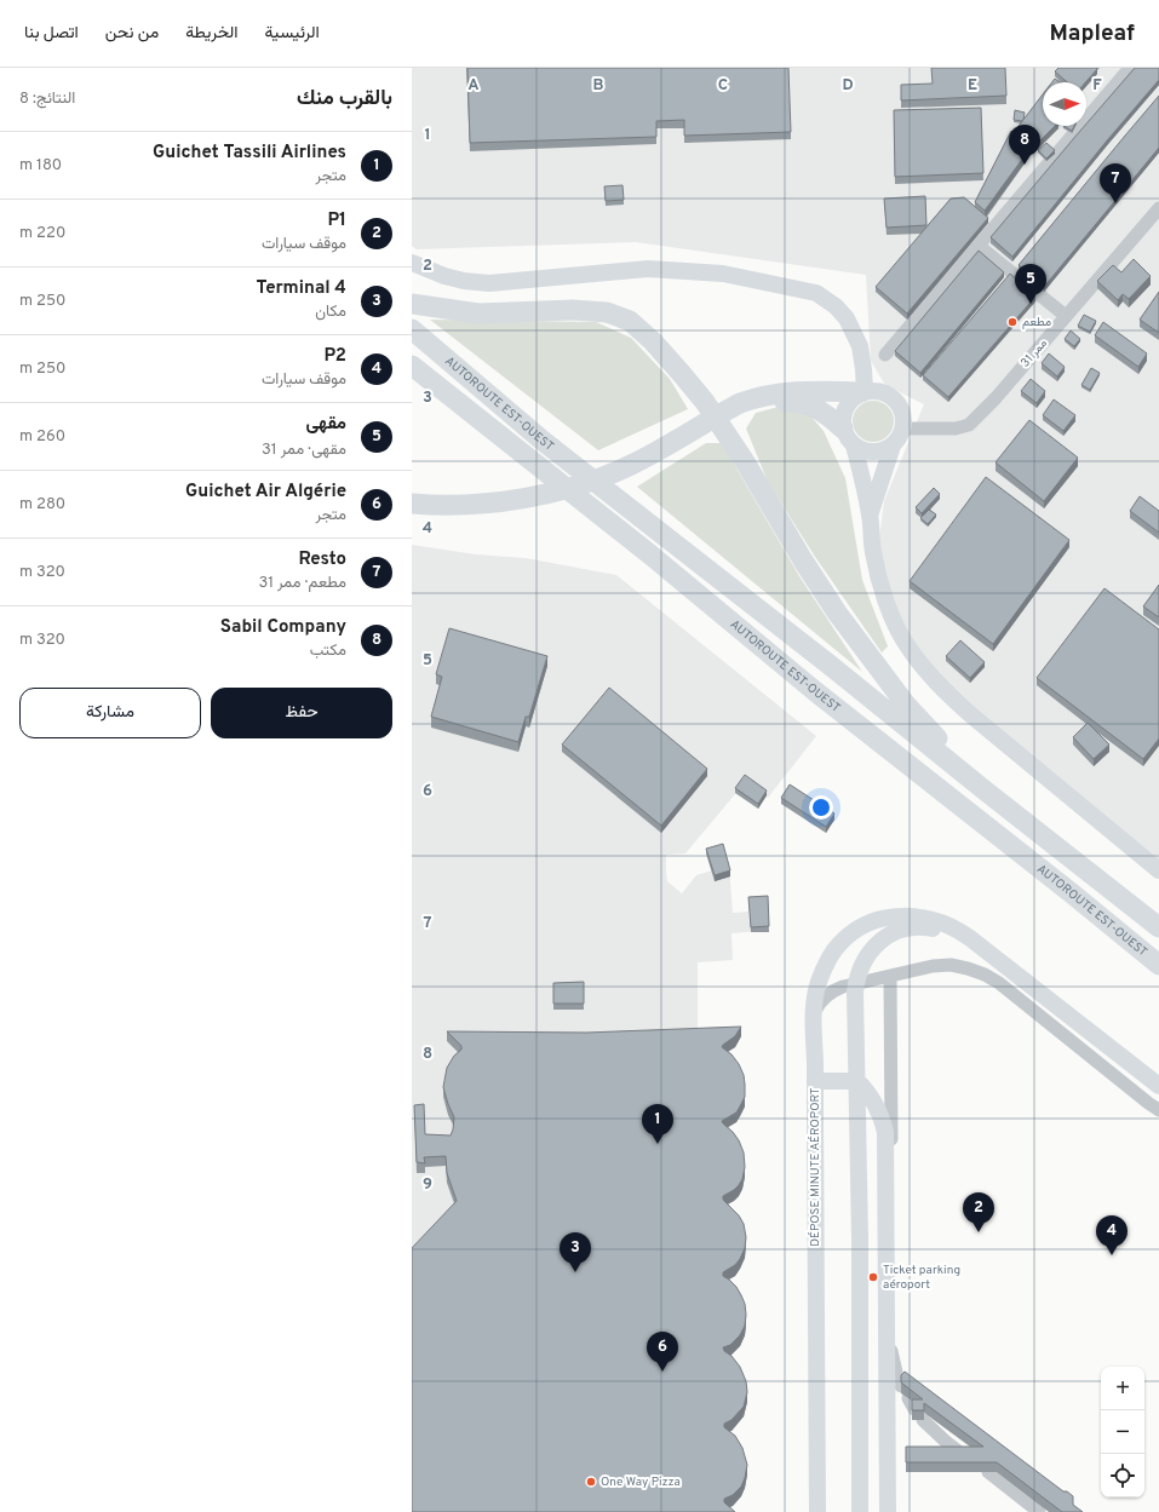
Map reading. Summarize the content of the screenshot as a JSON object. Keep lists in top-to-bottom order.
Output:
{
  "streets": {
    "highway": ["AUTOROUTE EST-OUEST"],
    "main road": ["DÉPOSE MINUTE AÉROPORT"],
    "street": ["ممر 31"]
  },
  "places": ["مطعم", "Ticket parking aéroport", "One Way Pizza"],
  "north": "right",
  "page": {
    "header": "Mapleaf",
    "nav": [
      "الرئيسية",
      "الخريطة",
      "من نحن",
      "اتصل بنا"
    ],
    "heading": ["بالقرب منك", "النتائج: 8"],
    "pins": [
      "8",
      "7",
      "5",
      "1",
      "2",
      "4",
      "3",
      "6"
    ],
    "list": [
      {
        "mark": "1",
        "name": "Guichet Tassili Airlines",
        "note": "متجر",
        "value": "180 m"
      },
      {
        "mark": "2",
        "name": "P1",
        "note": "موقف سيارات",
        "value": "220 m"
      },
      {
        "mark": "3",
        "name": "Terminal 4",
        "note": "مكان",
        "value": "250 m"
      },
      {
        "mark": "4",
        "name": "P2",
        "note": "موقف سيارات",
        "value": "250 m"
      },
      {
        "mark": "5",
        "name": "مقهى",
        "note": "مقهى · ممر 31",
        "value": "260 m"
      },
      {
        "mark": "6",
        "name": "Guichet Air Algérie",
        "note": "متجر",
        "value": "280 m"
      },
      {
        "mark": "7",
        "name": "Resto",
        "note": "مطعم · ممر 31",
        "value": "320 m"
      },
      {
        "mark": "8",
        "name": "Sabil Company",
        "note": "مكتب",
        "value": "320 m"
      }
    ],
    "buttons": ["حفظ", "مشاركة"],
    "map_buttons": ["+", "−"]
  },
  "grid": {
    "columns": [
      "A",
      "B",
      "C",
      "D",
      "E",
      "F"
    ],
    "rows": [
      "1",
      "2",
      "3",
      "4",
      "5",
      "6",
      "7",
      "8",
      "9"
    ]
  }
}
